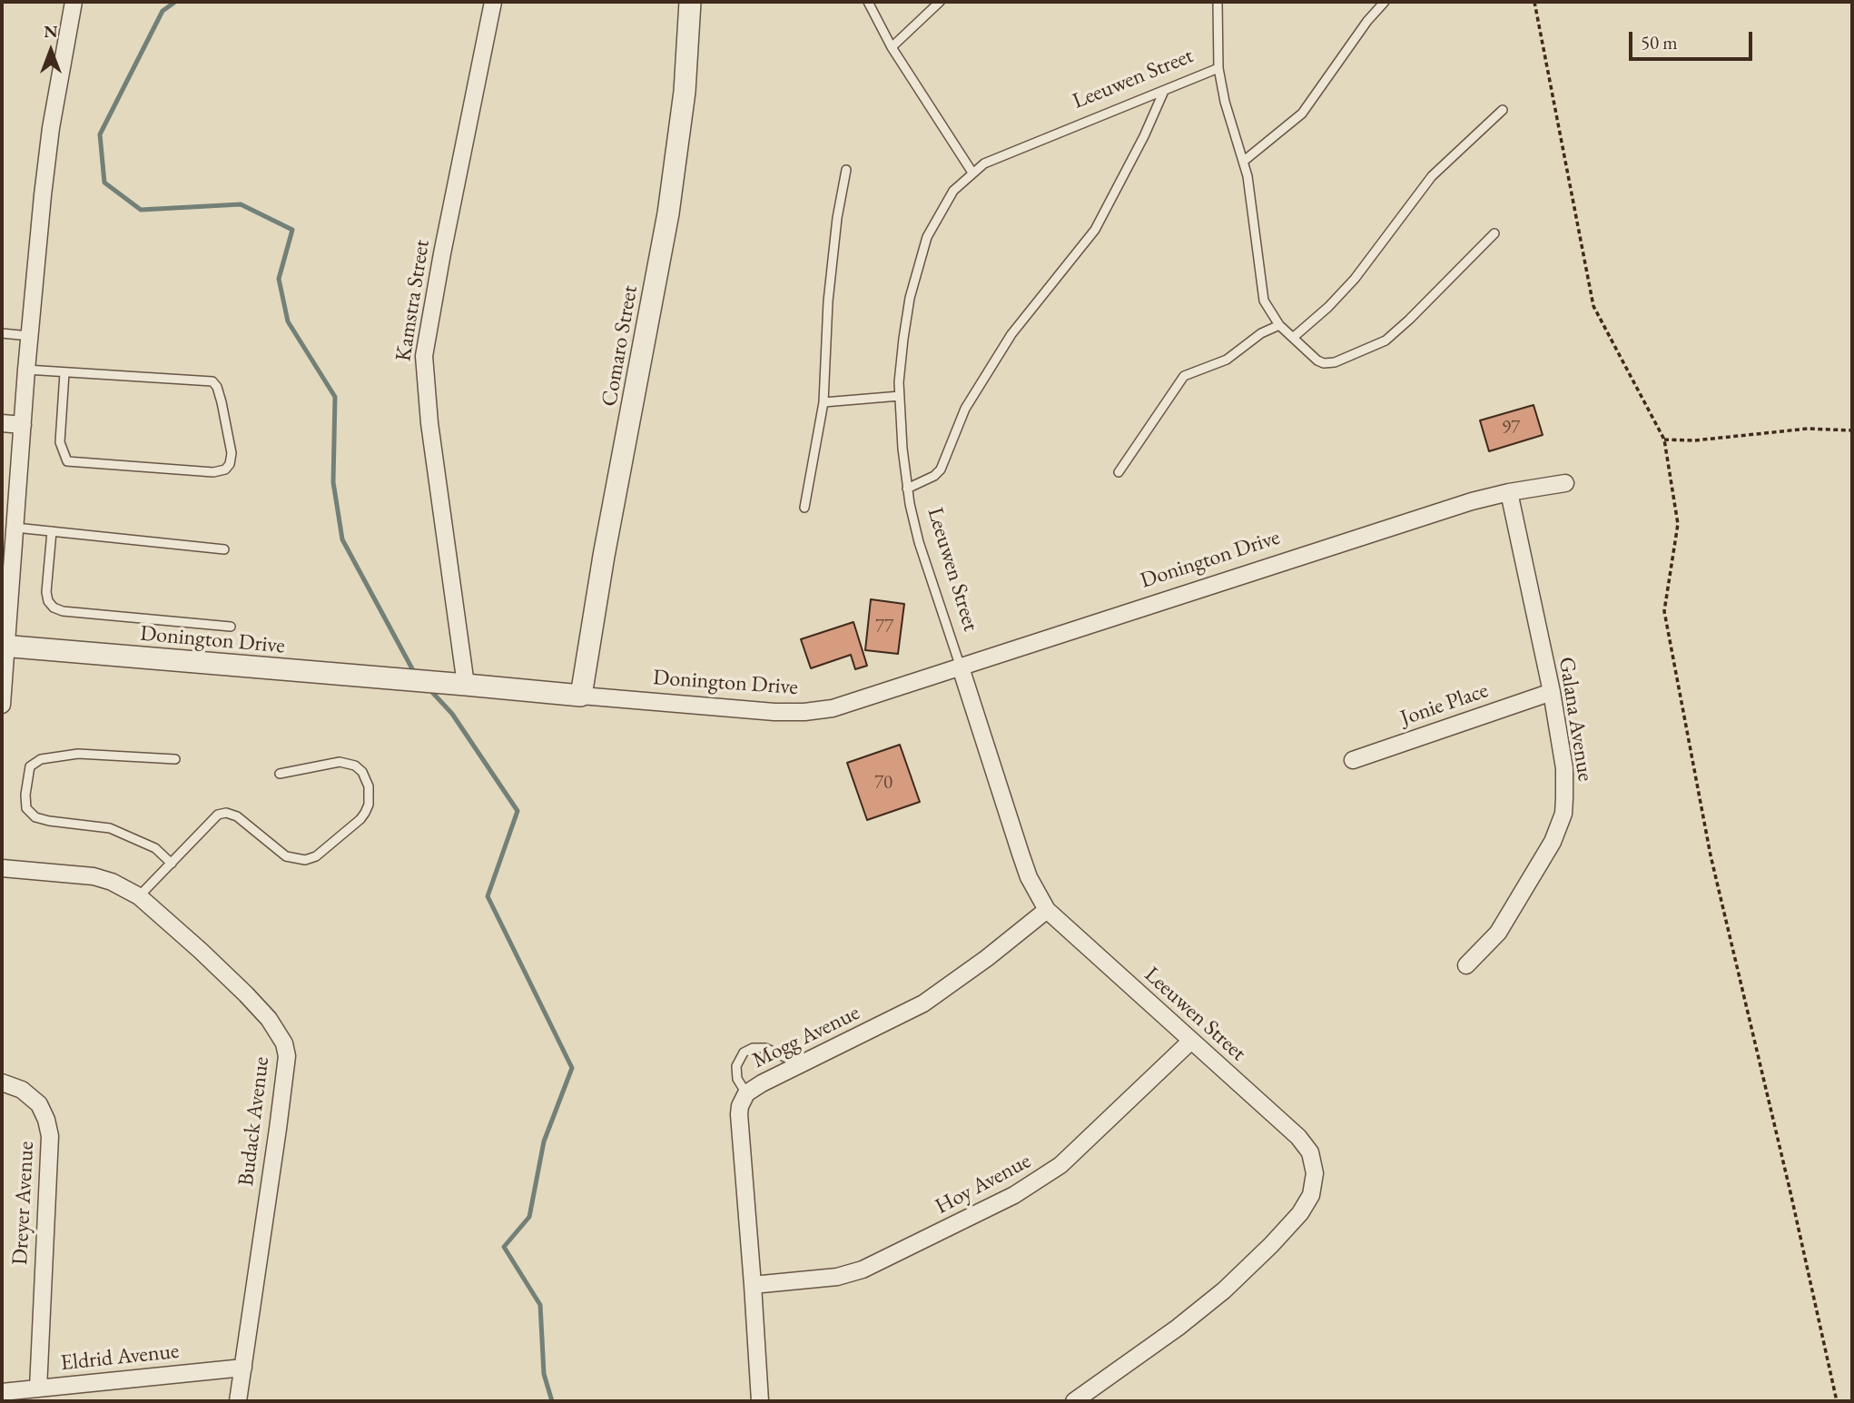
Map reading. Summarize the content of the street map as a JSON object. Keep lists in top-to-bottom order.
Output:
{
  "streets": {
    "street": [
      "Leeuwen Street",
      "Kamstra Street",
      "Comaro Street",
      "Donington Drive",
      "Jonie Place",
      "Galana Avenue",
      "Mogg Avenue",
      "Budack Avenue",
      "Hoy Avenue",
      "Dreyer Avenue",
      "Eldrid Avenue"
    ]
  },
  "crossings": [
    ["Leeuwen Street", "Donington Drive"],
    ["Leeuwen Street", "Mogg Avenue"],
    ["Leeuwen Street", "Hoy Avenue"],
    ["Kamstra Street", "Donington Drive"],
    ["Comaro Street", "Donington Drive"],
    ["Donington Drive", "Galana Avenue"],
    ["Jonie Place", "Galana Avenue"],
    ["Mogg Avenue", "Hoy Avenue"],
    ["Budack Avenue", "Eldrid Avenue"],
    ["Dreyer Avenue", "Eldrid Avenue"]
  ],
  "house_numbers": ["97", "77", "70"],
  "scale_bar": "50 m",
  "north": "top"
}
